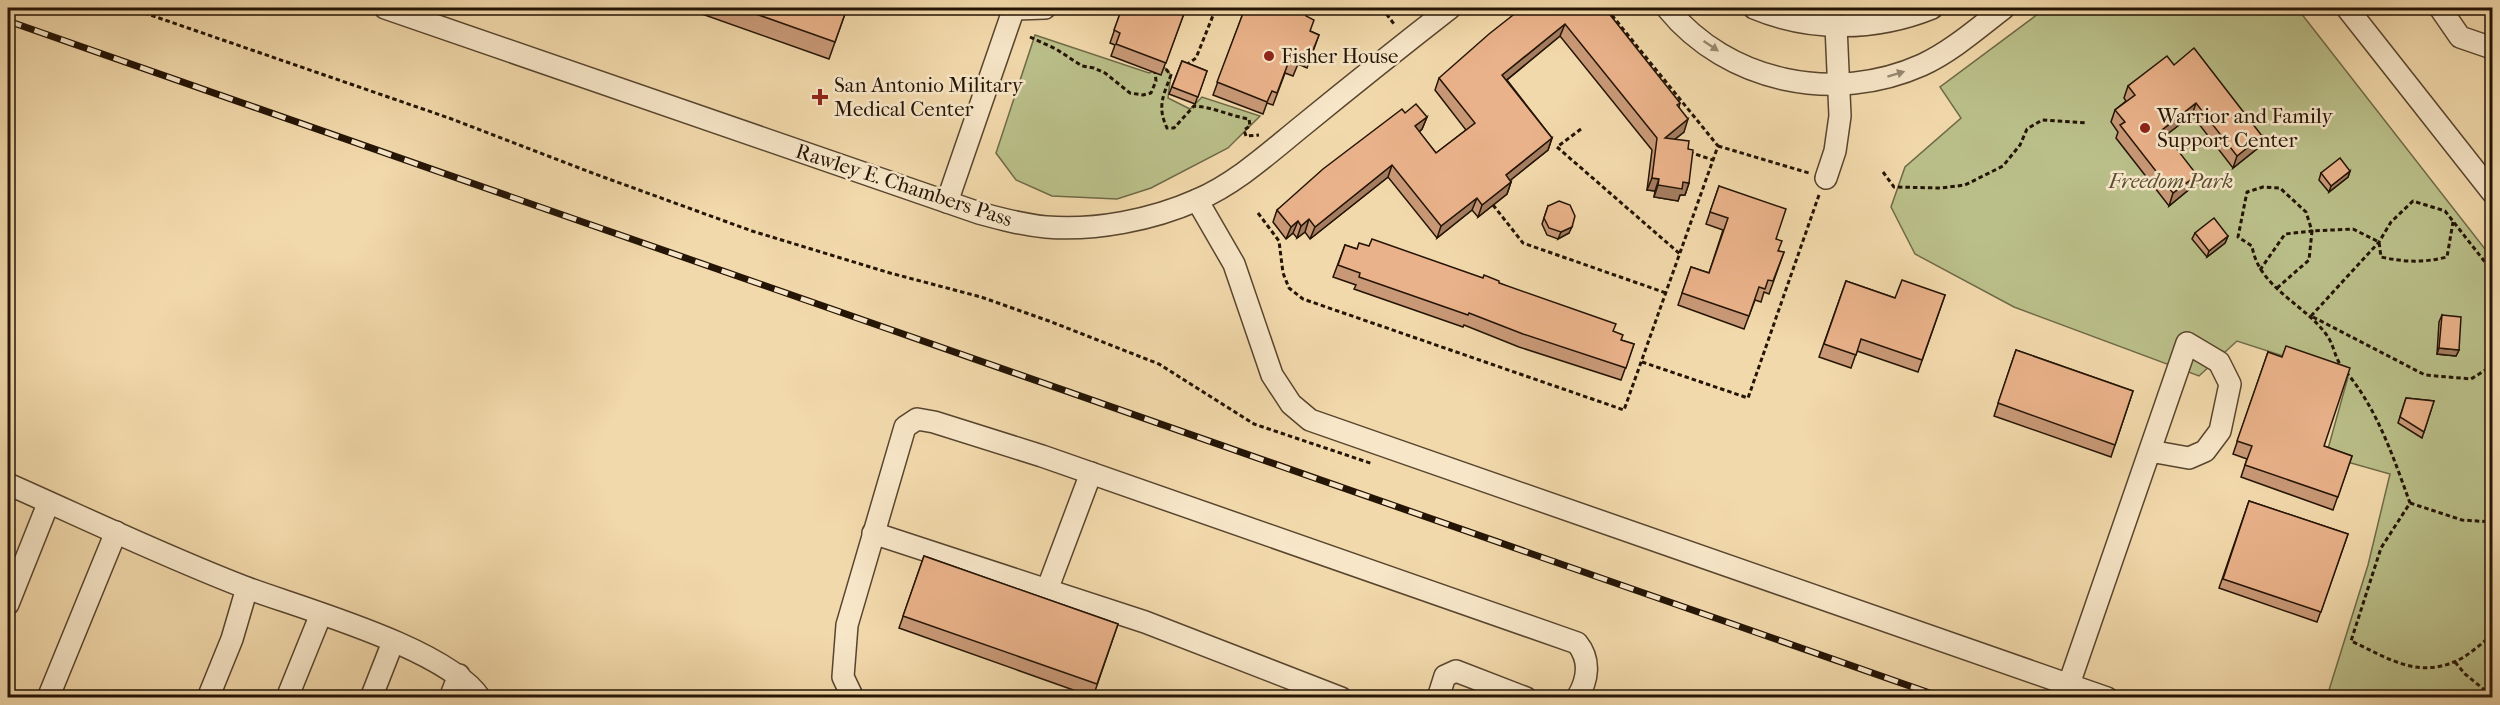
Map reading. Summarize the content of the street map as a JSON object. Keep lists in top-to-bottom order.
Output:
{
  "streets": {
    "street": ["Rawley E. Chambers Pass"]
  },
  "parks": ["Freedom Park"],
  "places": {
    "other": ["Fisher House", "Warrior and Family Support Center"],
    "health": ["San Antonio Military Medical Center"]
  }
}
